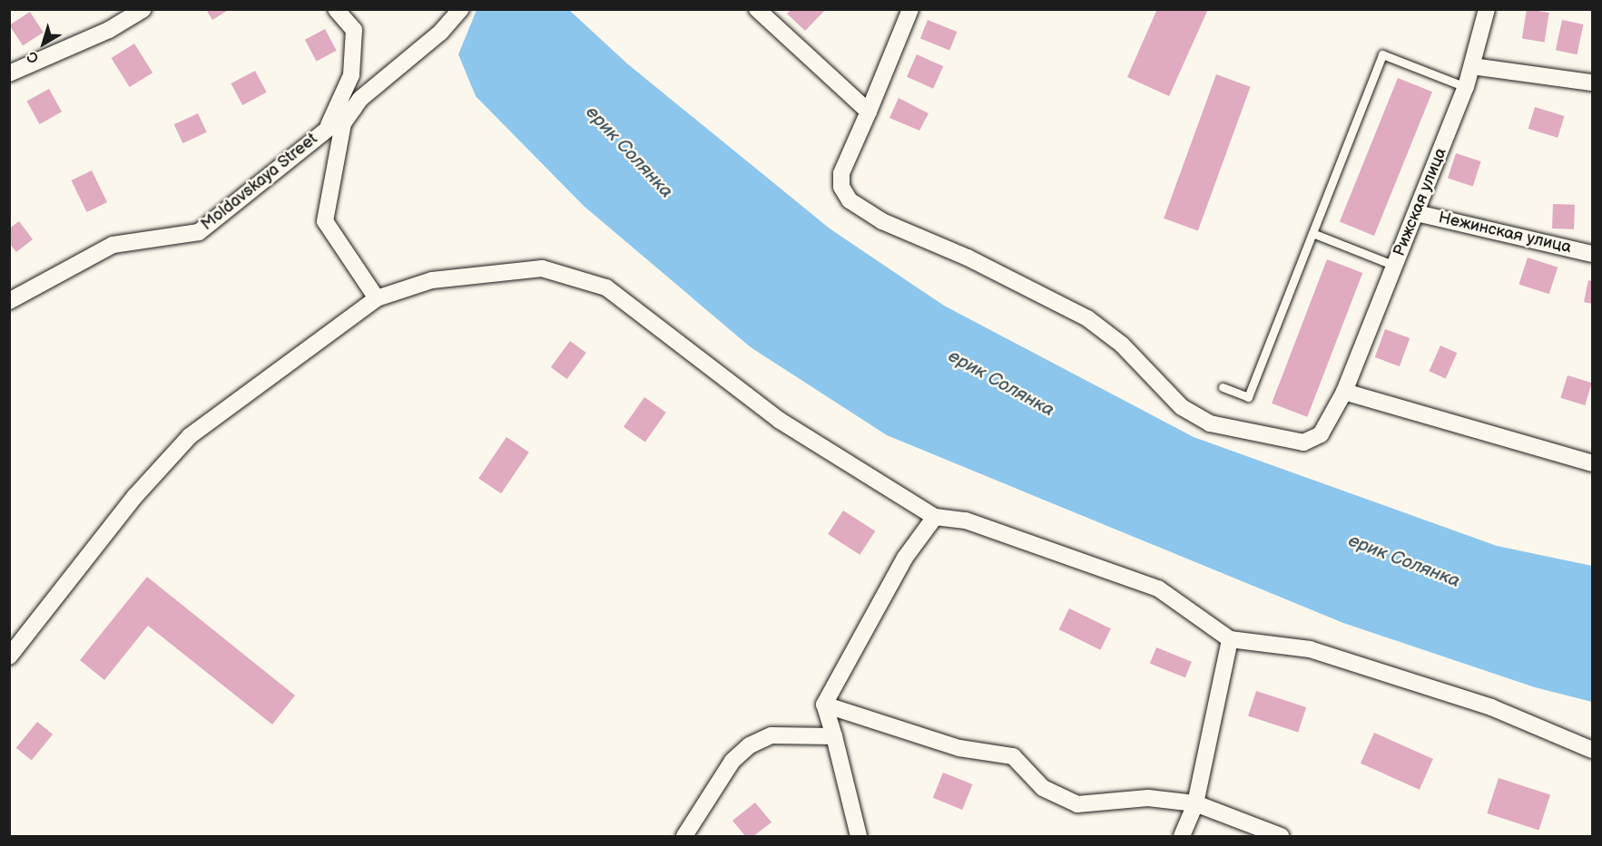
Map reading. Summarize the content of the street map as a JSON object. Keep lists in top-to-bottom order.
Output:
{
  "streets": {
    "street": ["Moldavskaya Street", "Рижская улица", "Нежинская улица"]
  },
  "crossings": [
    ["Рижская улица", "Нежинская улица"]
  ],
  "water": ["ерик Солянка"],
  "north": "bottom left"
}
